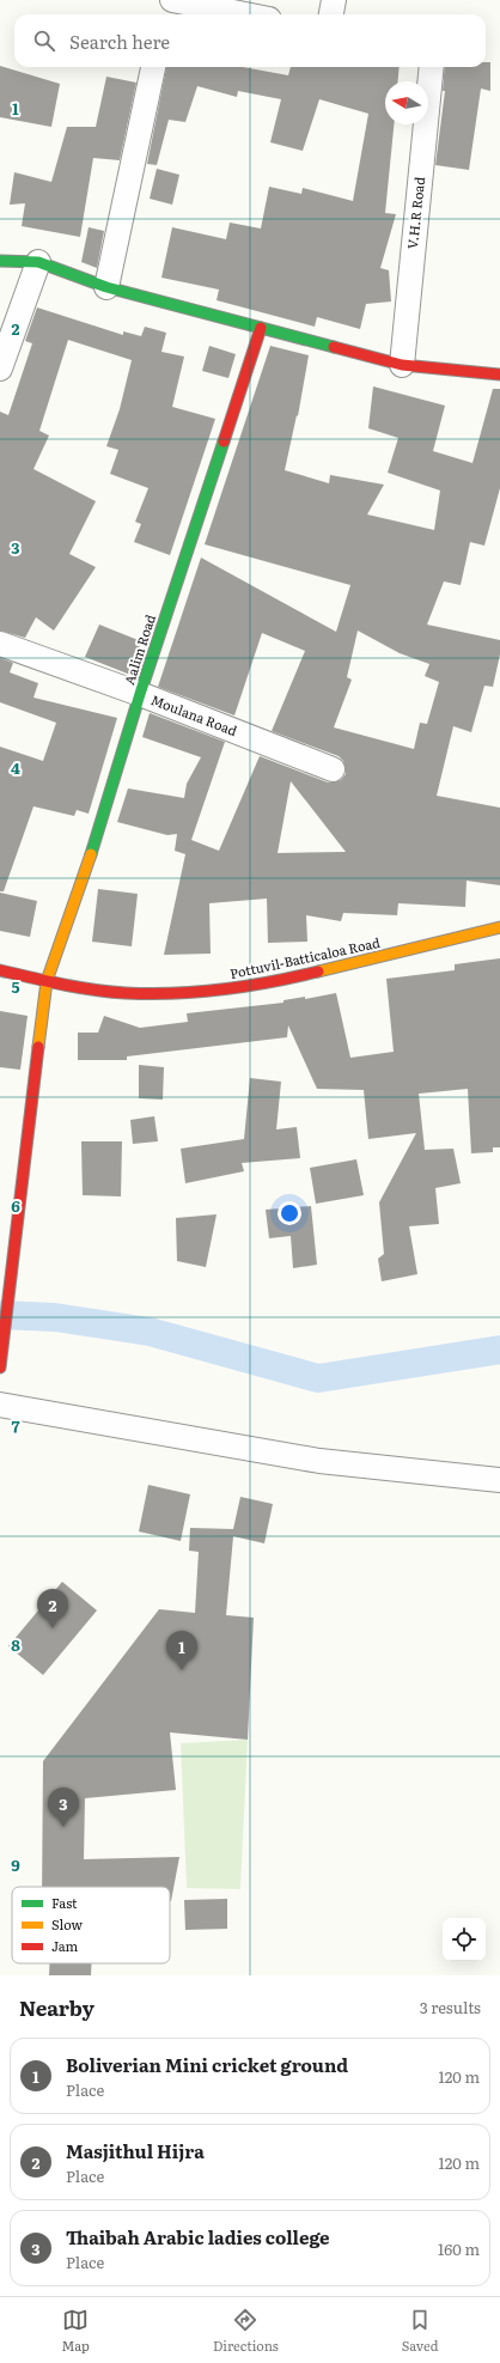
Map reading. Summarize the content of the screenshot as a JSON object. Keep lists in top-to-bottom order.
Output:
{
  "streets": {
    "main road": ["Aalim Road", "Pottuvil-Batticaloa Road"],
    "street": ["V.H.R Road", "Moulana Road"]
  },
  "crossings": [
    ["Aalim Road", "Moulana Road"],
    ["Aalim Road", "Pottuvil-Batticaloa Road"]
  ],
  "legend": ["Fast", "Slow", "Jam"],
  "north": "left",
  "page": {
    "search": "Search here",
    "pins": ["2", "1", "3"],
    "heading": ["Nearby", "3 results"],
    "list": [
      {
        "mark": "1",
        "name": "Boliverian Mini cricket ground",
        "note": "Place",
        "value": "120 m"
      },
      {
        "mark": "2",
        "name": "Masjithul Hijra",
        "note": "Place",
        "value": "120 m"
      },
      {
        "mark": "3",
        "name": "Thaibah Arabic ladies college",
        "note": "Place",
        "value": "160 m"
      }
    ],
    "nav": ["Map", "Directions", "Saved"]
  },
  "grid": {
    "rows": [
      "1",
      "2",
      "3",
      "4",
      "5",
      "6",
      "7",
      "8",
      "9"
    ]
  }
}
